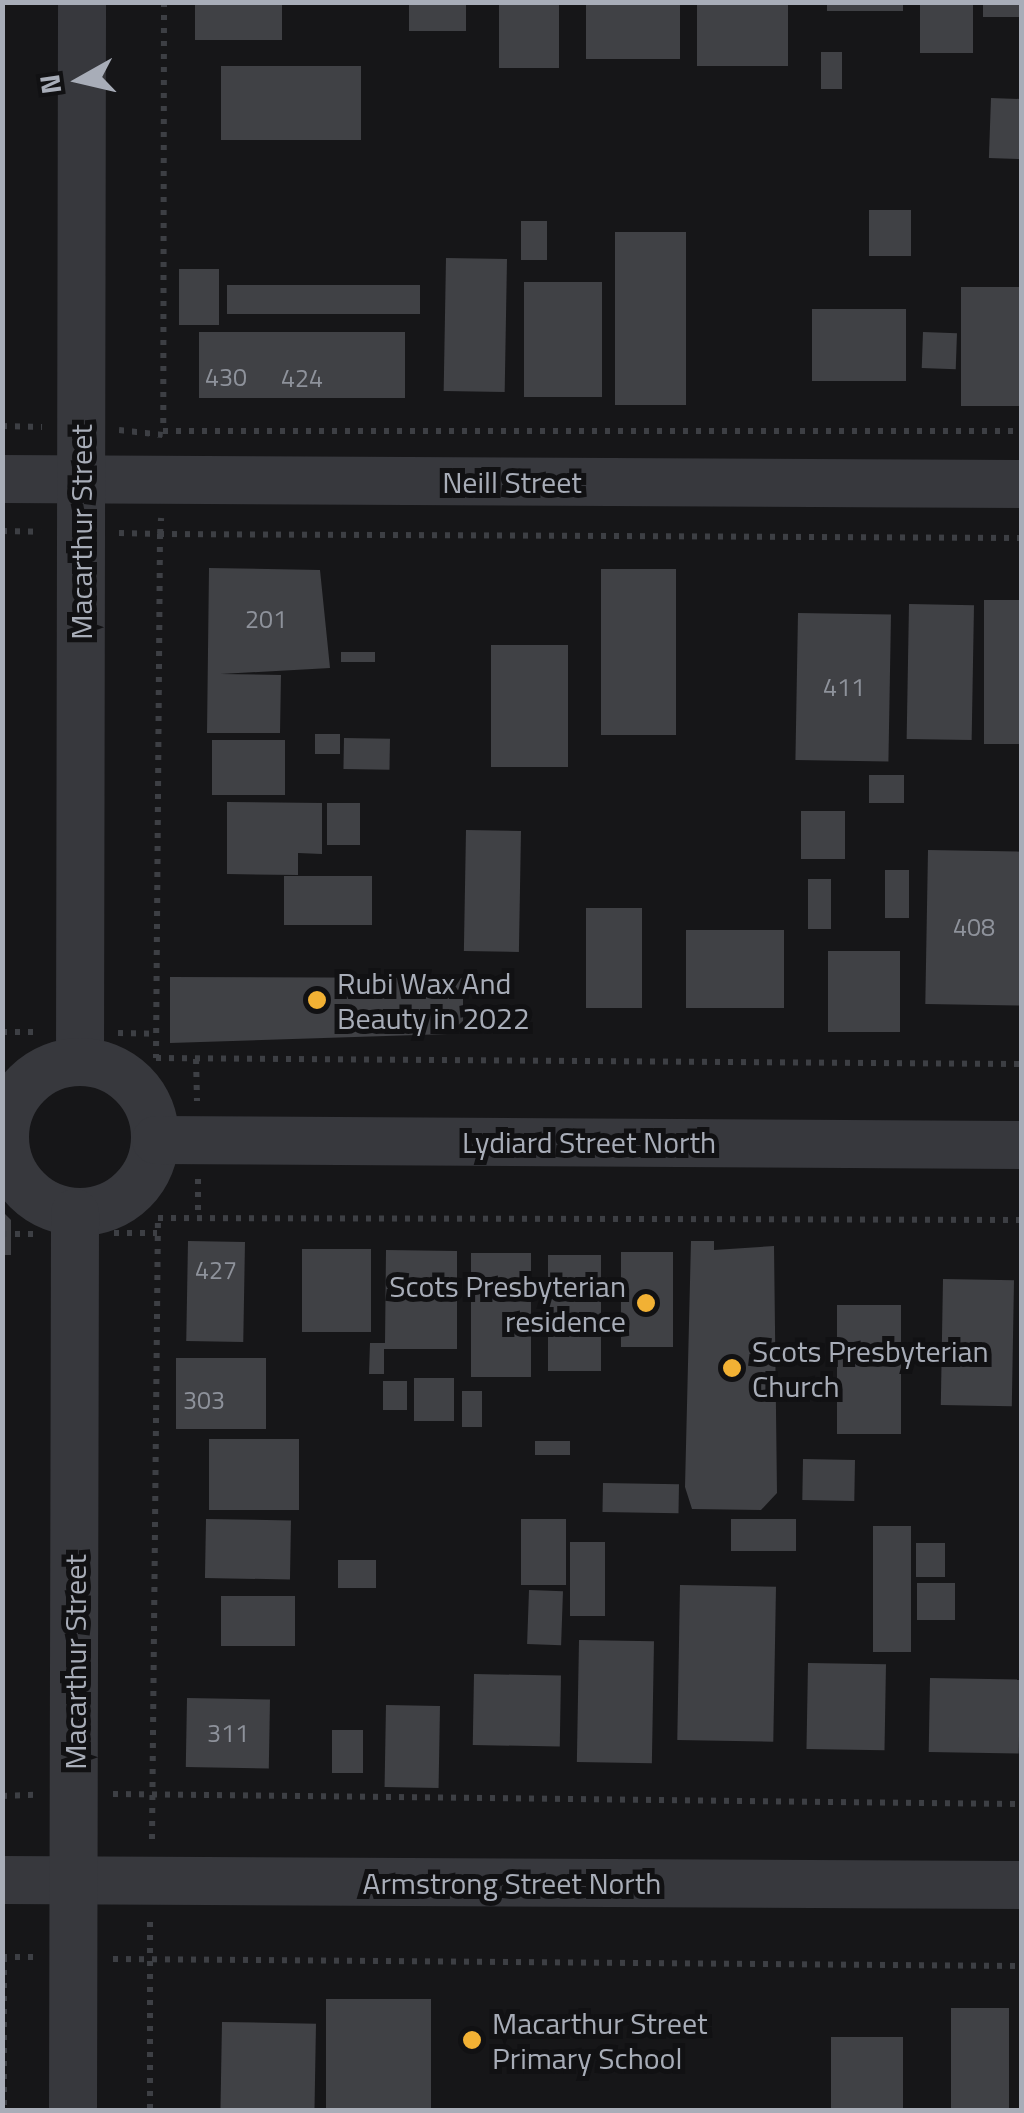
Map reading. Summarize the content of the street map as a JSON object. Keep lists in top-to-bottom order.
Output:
{
  "streets": {
    "street": [
      "Neill Street",
      "Macarthur Street",
      "Lydiard Street North",
      "Armstrong Street North"
    ]
  },
  "crossings": [
    ["Neill Street", "Macarthur Street"],
    ["Macarthur Street", "Lydiard Street North"],
    ["Macarthur Street", "Armstrong Street North"]
  ],
  "places": [
    "Rubi Wax And Beauty in 2022",
    "Scots Presbyterian residence",
    "Scots Presbyterian Church",
    "Macarthur Street Primary School"
  ],
  "house_numbers": [
    "430",
    "424",
    "201",
    "411",
    "408",
    "427",
    "303",
    "311"
  ],
  "north": "left"
}
